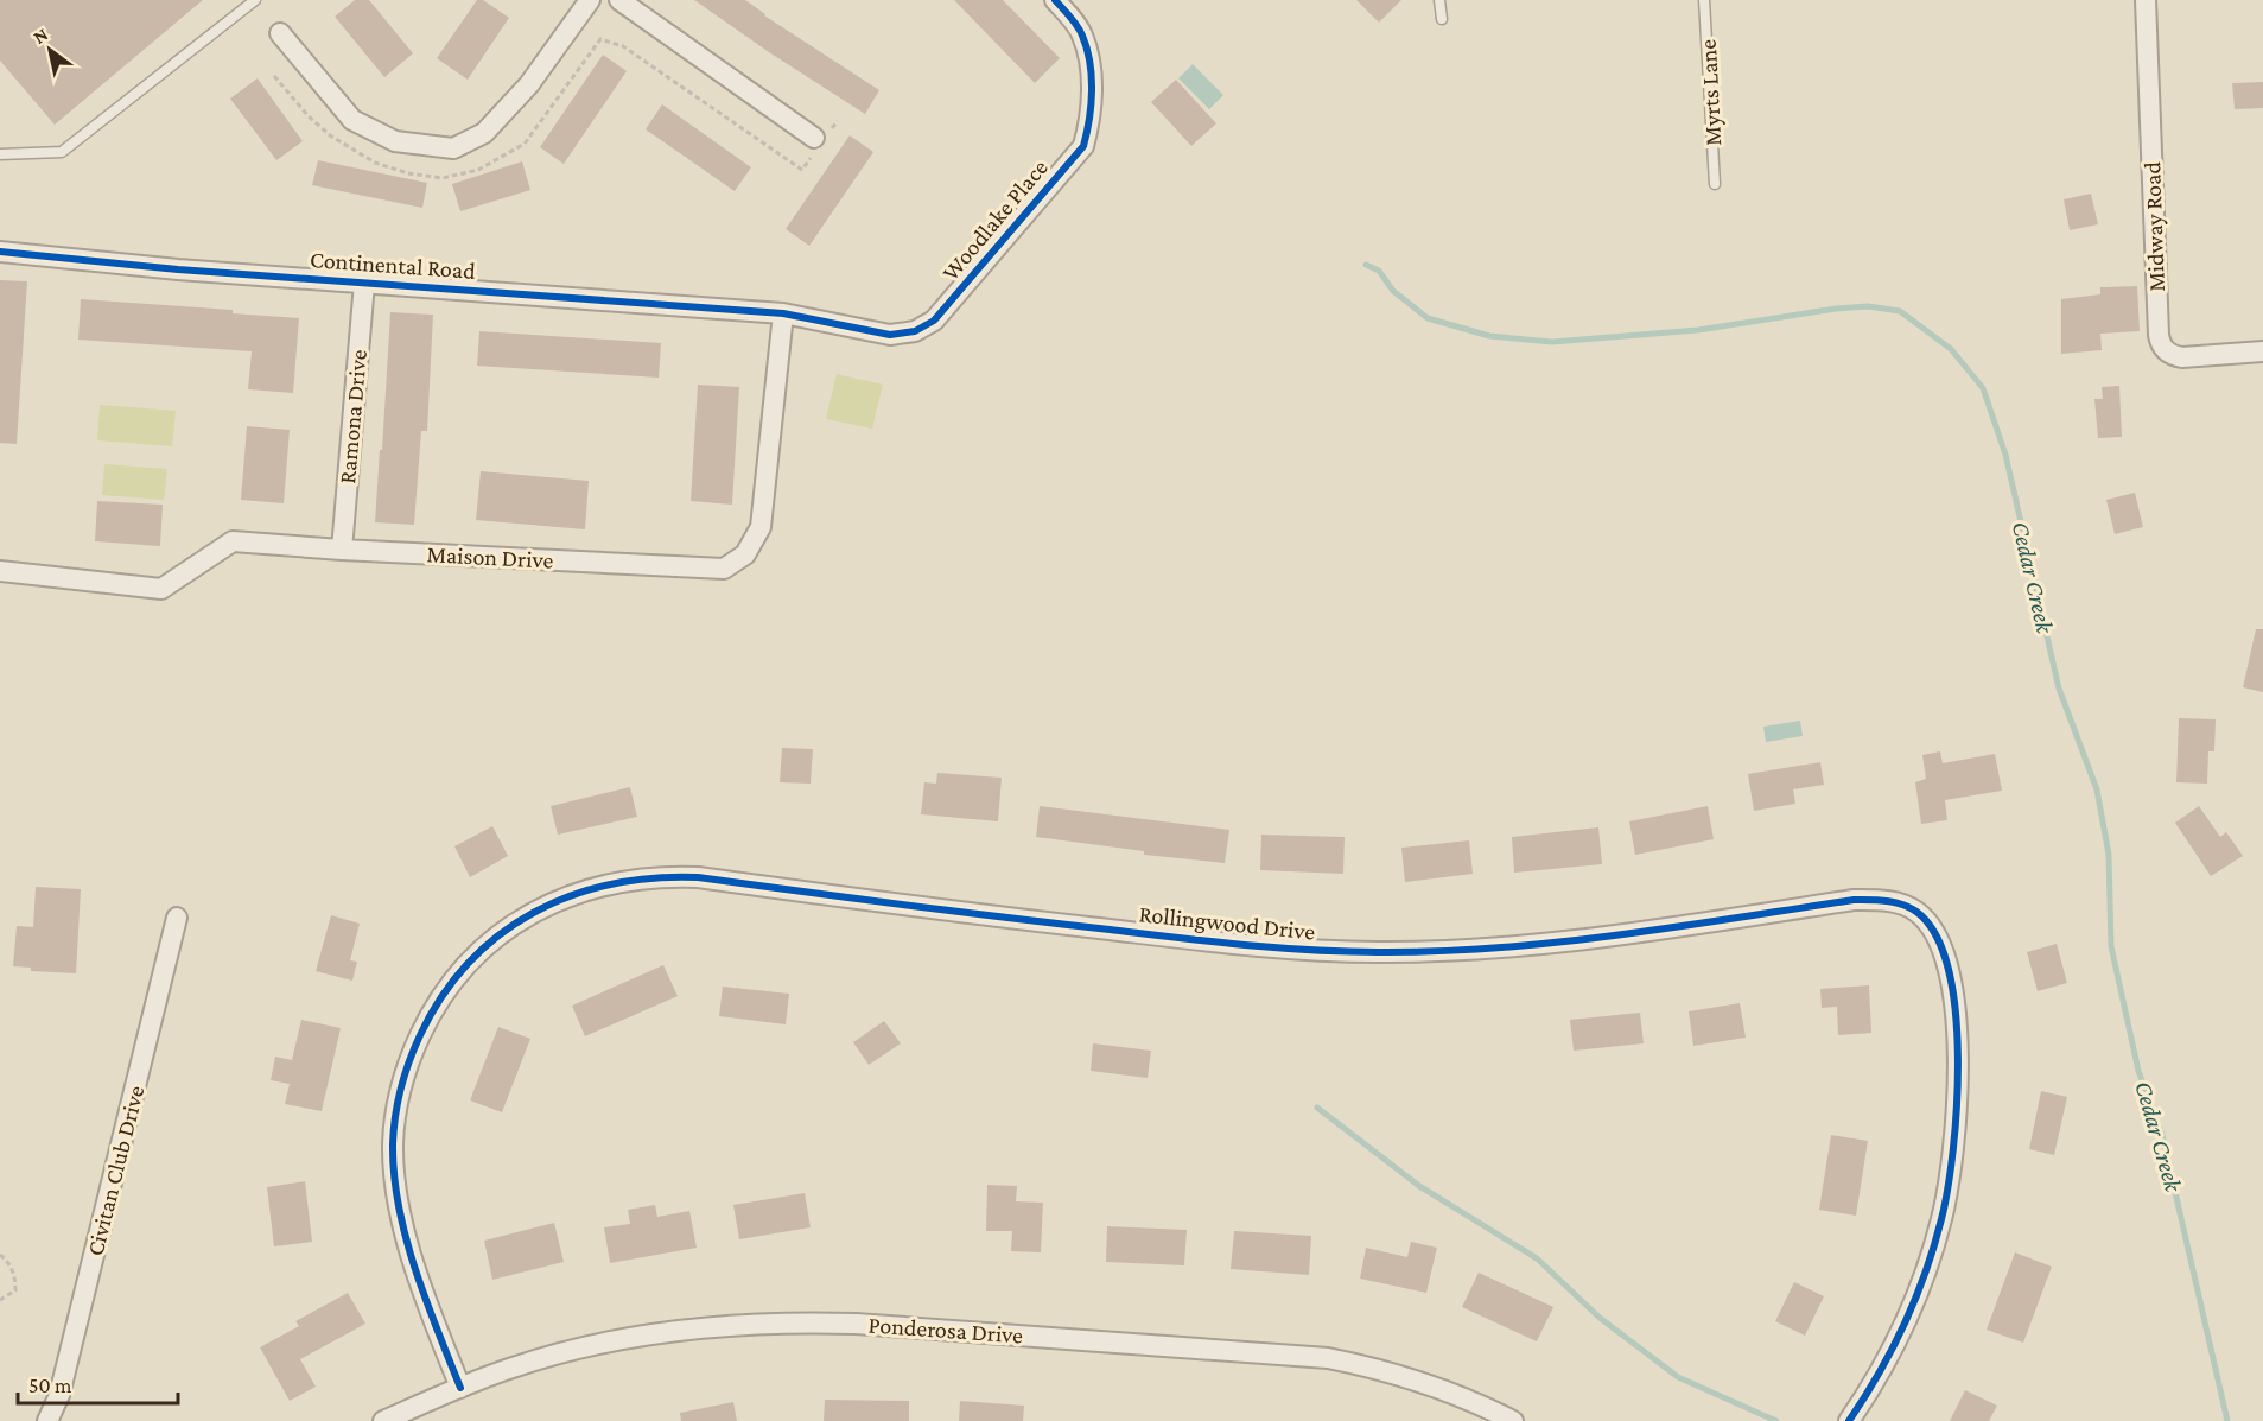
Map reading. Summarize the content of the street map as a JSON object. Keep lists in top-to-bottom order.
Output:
{
  "streets": {
    "street": [
      "Woodlake Place",
      "Midway Road",
      "Continental Road",
      "Ramona Drive",
      "Maison Drive",
      "Rollingwood Drive",
      "Civitan Club Drive",
      "Ponderosa Drive"
    ],
    "lane": ["Myrts Lane"]
  },
  "crossings": [
    ["Woodlake Place", "Continental Road"],
    ["Woodlake Place", "Maison Drive"],
    ["Continental Road", "Ramona Drive"],
    ["Continental Road", "Maison Drive"],
    ["Ramona Drive", "Maison Drive"],
    ["Rollingwood Drive", "Ponderosa Drive"]
  ],
  "water": ["Cedar Creek"],
  "scale_bar": "50 m",
  "north": "top left"
}
